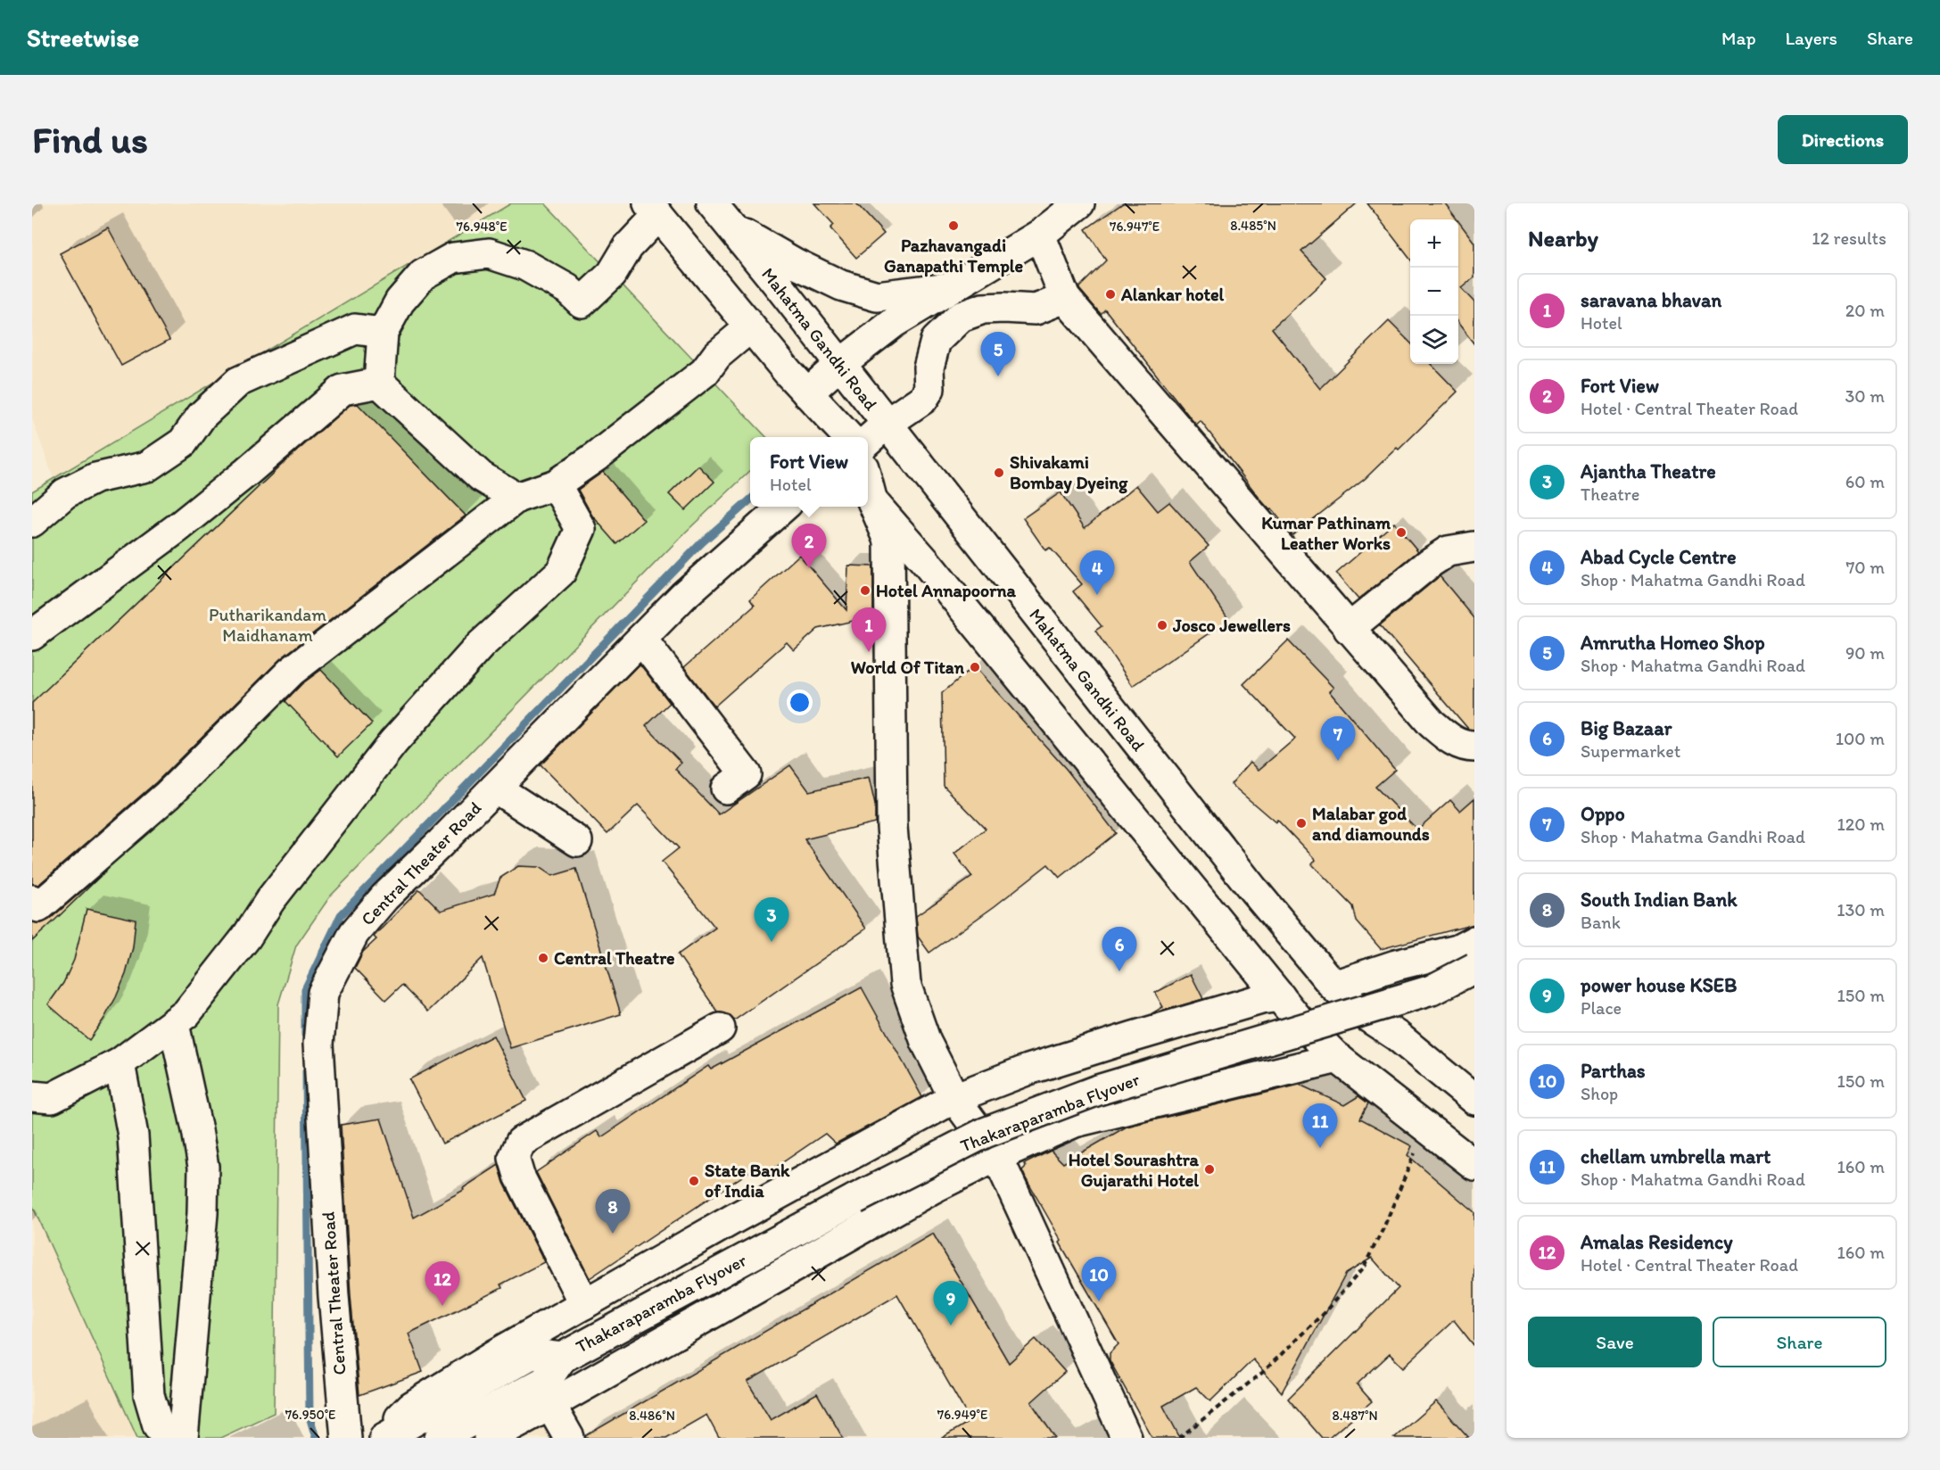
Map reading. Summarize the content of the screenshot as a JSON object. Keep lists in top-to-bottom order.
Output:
{
  "streets": {
    "street": ["Mahatma Gandhi Road", "Central Theater Road", "Thakaraparamba Flyover"]
  },
  "parks": ["Putharikandam Maidhanam"],
  "places": [
    "Pazhavangadi Ganapathi Temple",
    "Alankar hotel",
    "Shivakami Bombay Dyeing",
    "Kumar Pathinam Leather Works",
    "Hotel Annapoorna",
    "Josco Jewellers",
    "World Of Titan",
    "Malabar god and diamounds",
    "Central Theatre",
    "Hotel Sourashtra Gujarathi Hotel",
    "State Bank of India"
  ],
  "page": {
    "header": "Streetwise",
    "nav": ["Map", "Layers", "Share"],
    "buttons": [
      "Directions",
      ["Save", "Share"]
    ],
    "title": "Find us",
    "heading": ["Nearby", "12 results"],
    "map_buttons": ["+", "−"],
    "list": [
      {
        "mark": "1",
        "name": "saravana bhavan",
        "note": "Hotel",
        "value": "20 m"
      },
      {
        "mark": "2",
        "name": "Fort View",
        "note": "Hotel · Central Theater Road",
        "value": "30 m"
      },
      {
        "mark": "3",
        "name": "Ajantha Theatre",
        "note": "Theatre",
        "value": "60 m"
      },
      {
        "mark": "4",
        "name": "Abad Cycle Centre",
        "note": "Shop · Mahatma Gandhi Road",
        "value": "70 m"
      },
      {
        "mark": "5",
        "name": "Amrutha Homeo Shop",
        "note": "Shop · Mahatma Gandhi Road",
        "value": "90 m"
      },
      {
        "mark": "6",
        "name": "Big Bazaar",
        "note": "Supermarket",
        "value": "100 m"
      },
      {
        "mark": "7",
        "name": "Oppo",
        "note": "Shop · Mahatma Gandhi Road",
        "value": "120 m"
      },
      {
        "mark": "8",
        "name": "South Indian Bank",
        "note": "Bank",
        "value": "130 m"
      },
      {
        "mark": "9",
        "name": "power house KSEB",
        "note": "Place",
        "value": "150 m"
      },
      {
        "mark": "10",
        "name": "Parthas",
        "note": "Shop",
        "value": "150 m"
      },
      {
        "mark": "11",
        "name": "chellam umbrella mart",
        "note": "Shop · Mahatma Gandhi Road",
        "value": "160 m"
      },
      {
        "mark": "12",
        "name": "Amalas Residency",
        "note": "Hotel · Central Theater Road",
        "value": "160 m"
      }
    ],
    "pins": [
      "5",
      "2",
      "4",
      "1",
      "7",
      "3",
      "6",
      "11",
      "8",
      "10",
      "12",
      "9"
    ],
    "popup": ["Fort View", "Hotel"]
  },
  "coordinates": [
    "8.485°N",
    "76.948°E",
    "76.947°E",
    "76.950°E",
    "76.949°E",
    "8.486°N",
    "8.487°N"
  ]
}
